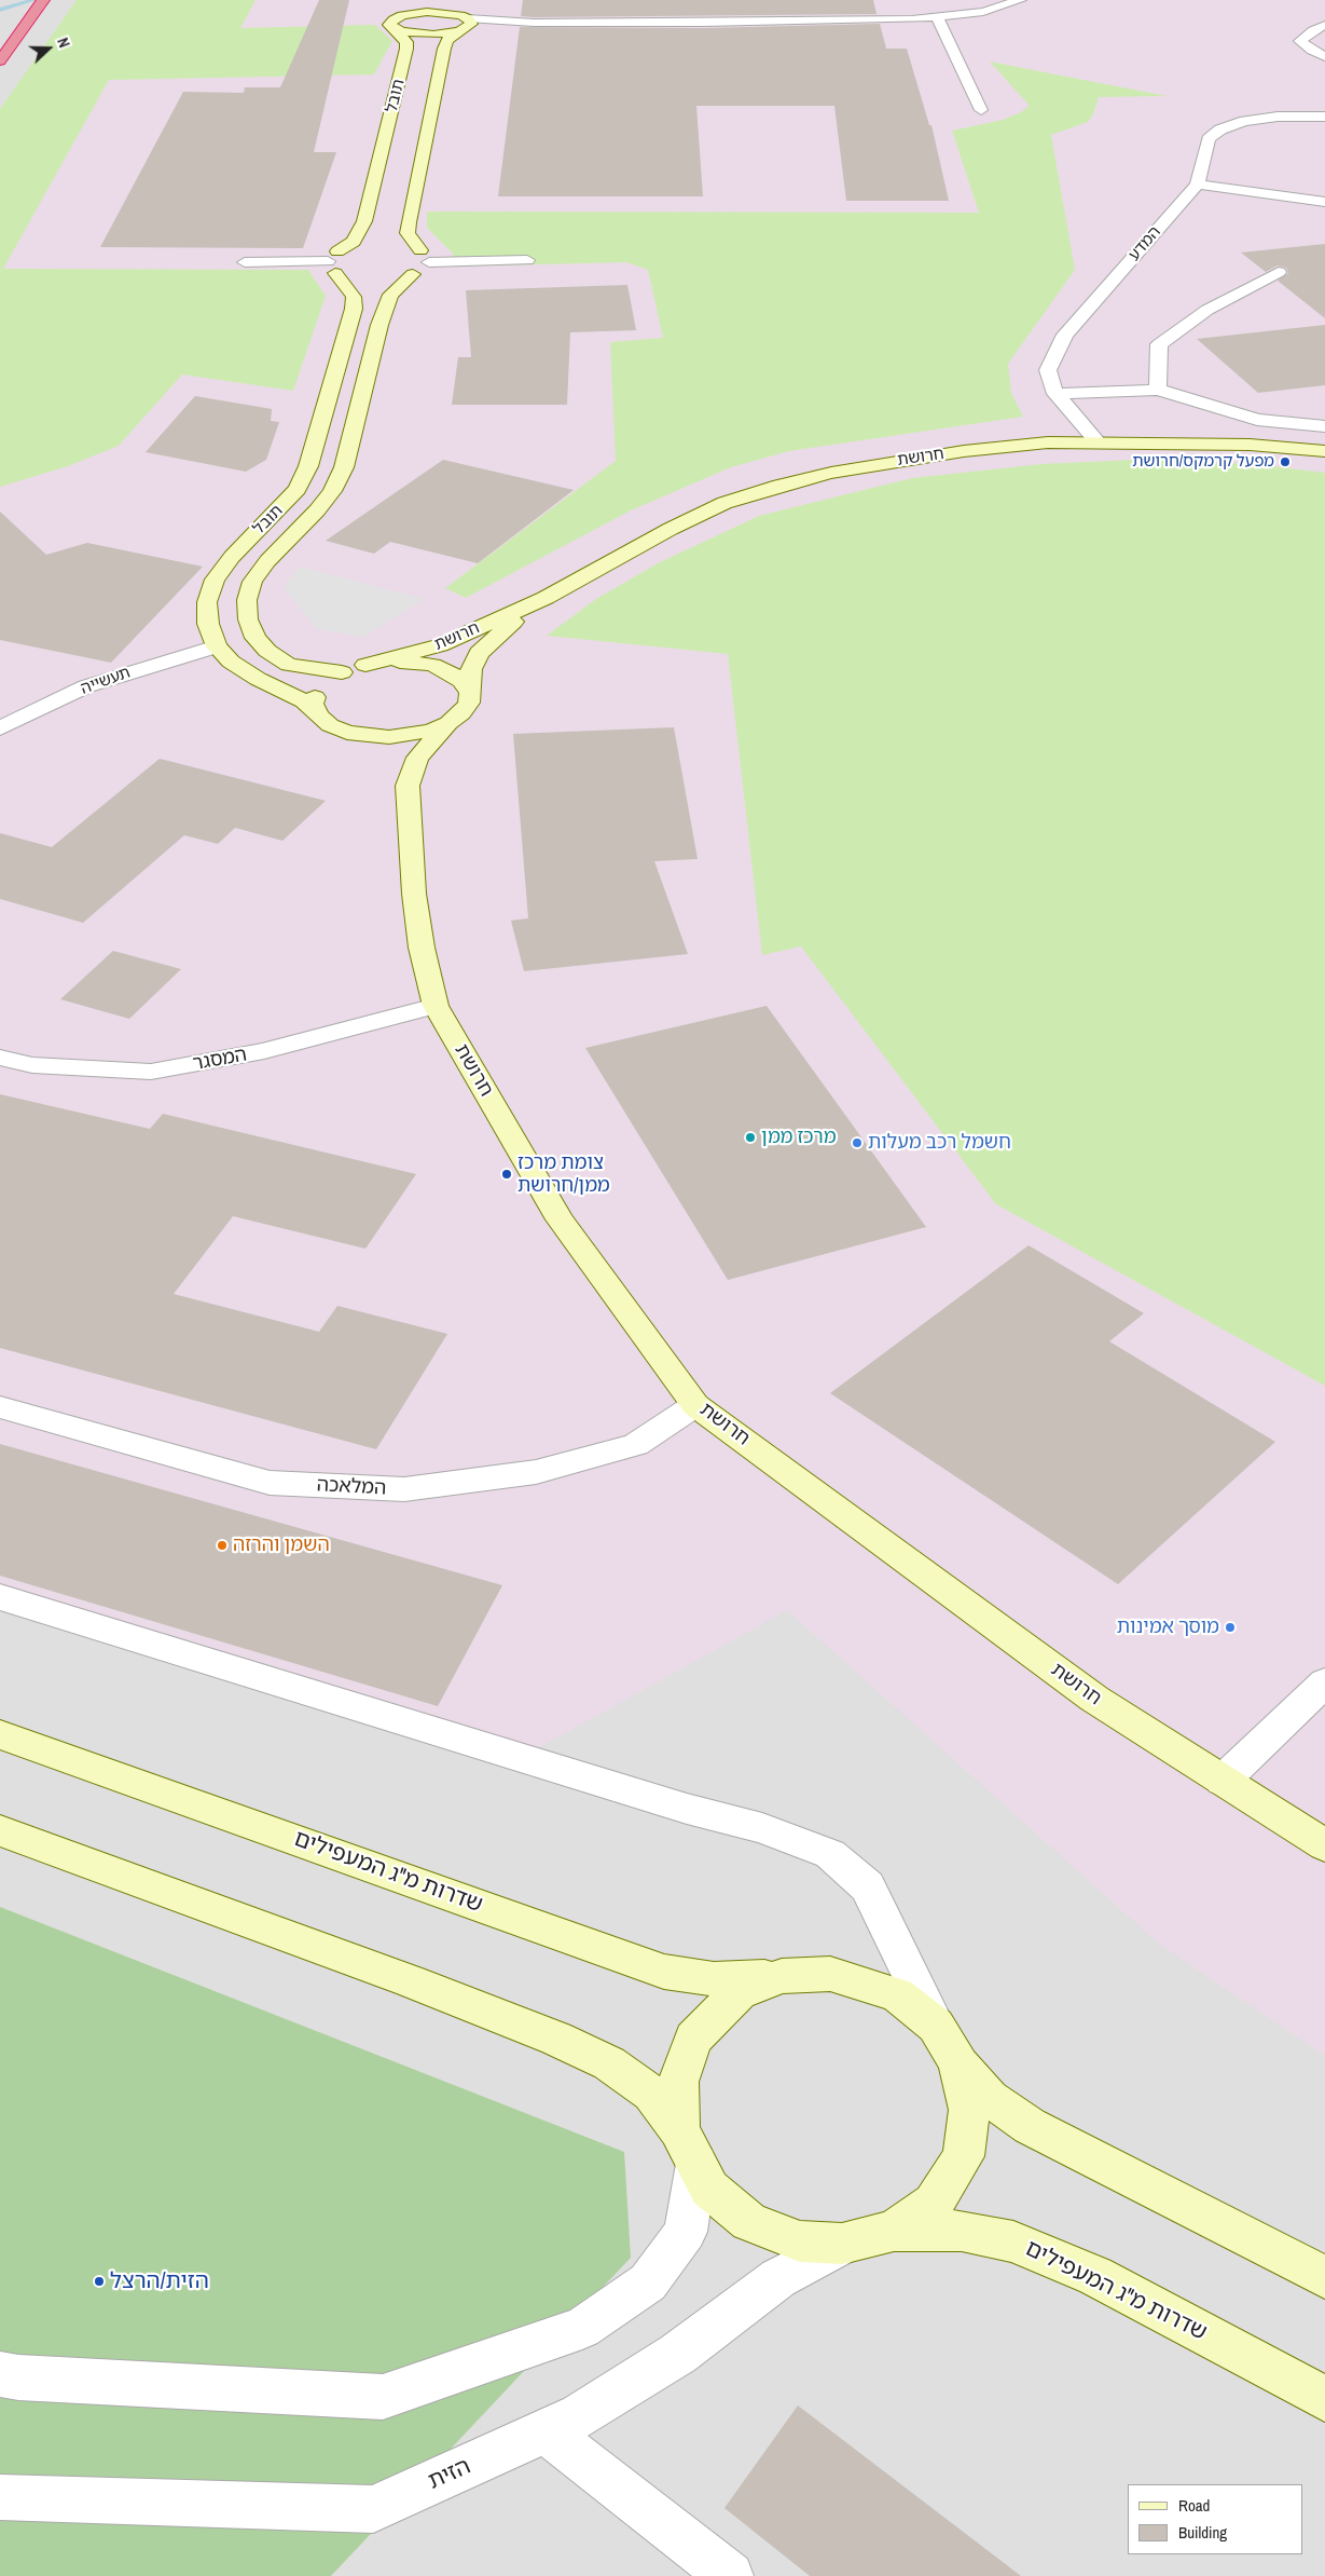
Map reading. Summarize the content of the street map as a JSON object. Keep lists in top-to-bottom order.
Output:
{
  "streets": {
    "street": [
      "תובל",
      "המדע",
      "חרושת",
      "תעשייה",
      "המסגר",
      "המלאכה",
      "שדרות מ\"ג המעפילים",
      "הזית"
    ]
  },
  "crossings": [
    ["תובל", "חרושת"],
    ["תובל", "תעשייה"],
    ["המדע", "חרושת"],
    ["חרושת", "המסגר"],
    ["חרושת", "המלאכה"]
  ],
  "places": [
    "מפעל קרמקס/חרושת",
    "מרכז ממן",
    "חשמל רכב מעלות",
    "צומת מרכז ממן/חרושת",
    "השמן והרזה",
    "מוסך אמינות",
    "הזית/הרצל"
  ],
  "legend": ["Road", "Building"],
  "north": "right"
}
